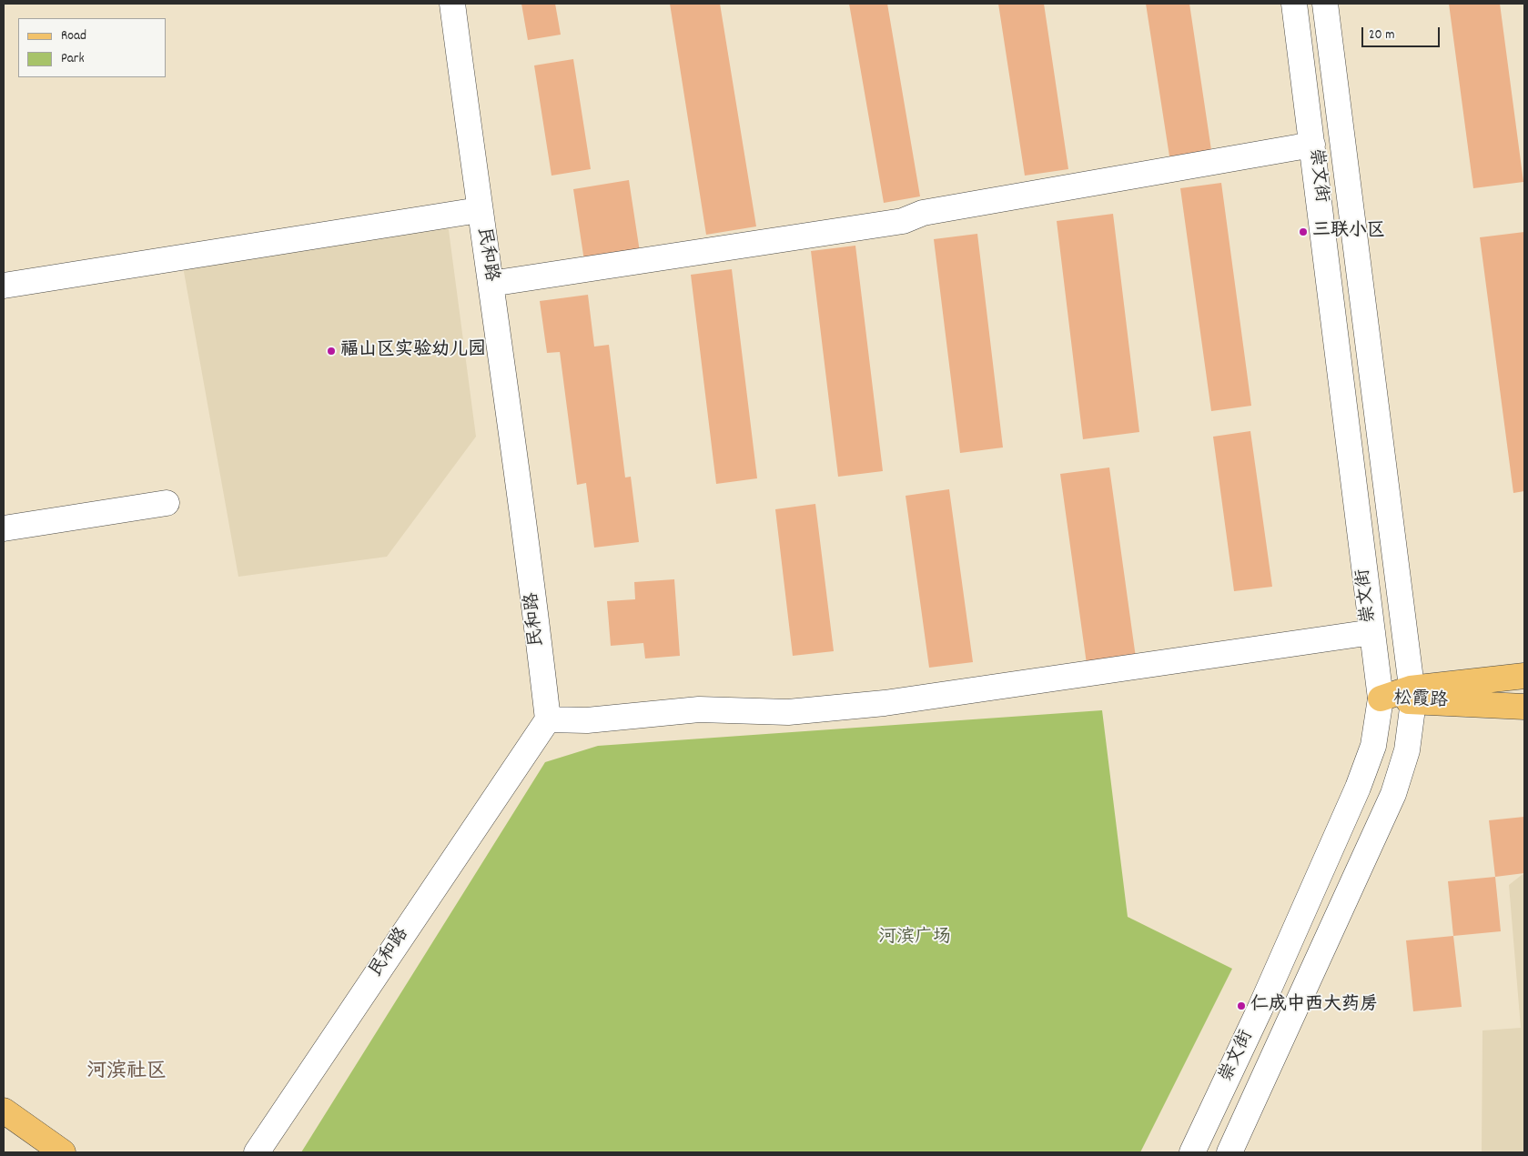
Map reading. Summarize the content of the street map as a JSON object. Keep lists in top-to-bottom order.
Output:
{
  "streets": {
    "main road": ["松霞路"],
    "street": ["崇文街", "民和路"]
  },
  "crossings": [
    ["崇文街", "松霞路"]
  ],
  "districts": ["河滨社区"],
  "parks": ["河滨广场"],
  "places": ["三联小区", "福山区实验幼儿园", "仁成中西大药房"],
  "legend": ["Road", "Park"],
  "scale_bar": "20 m"
}
